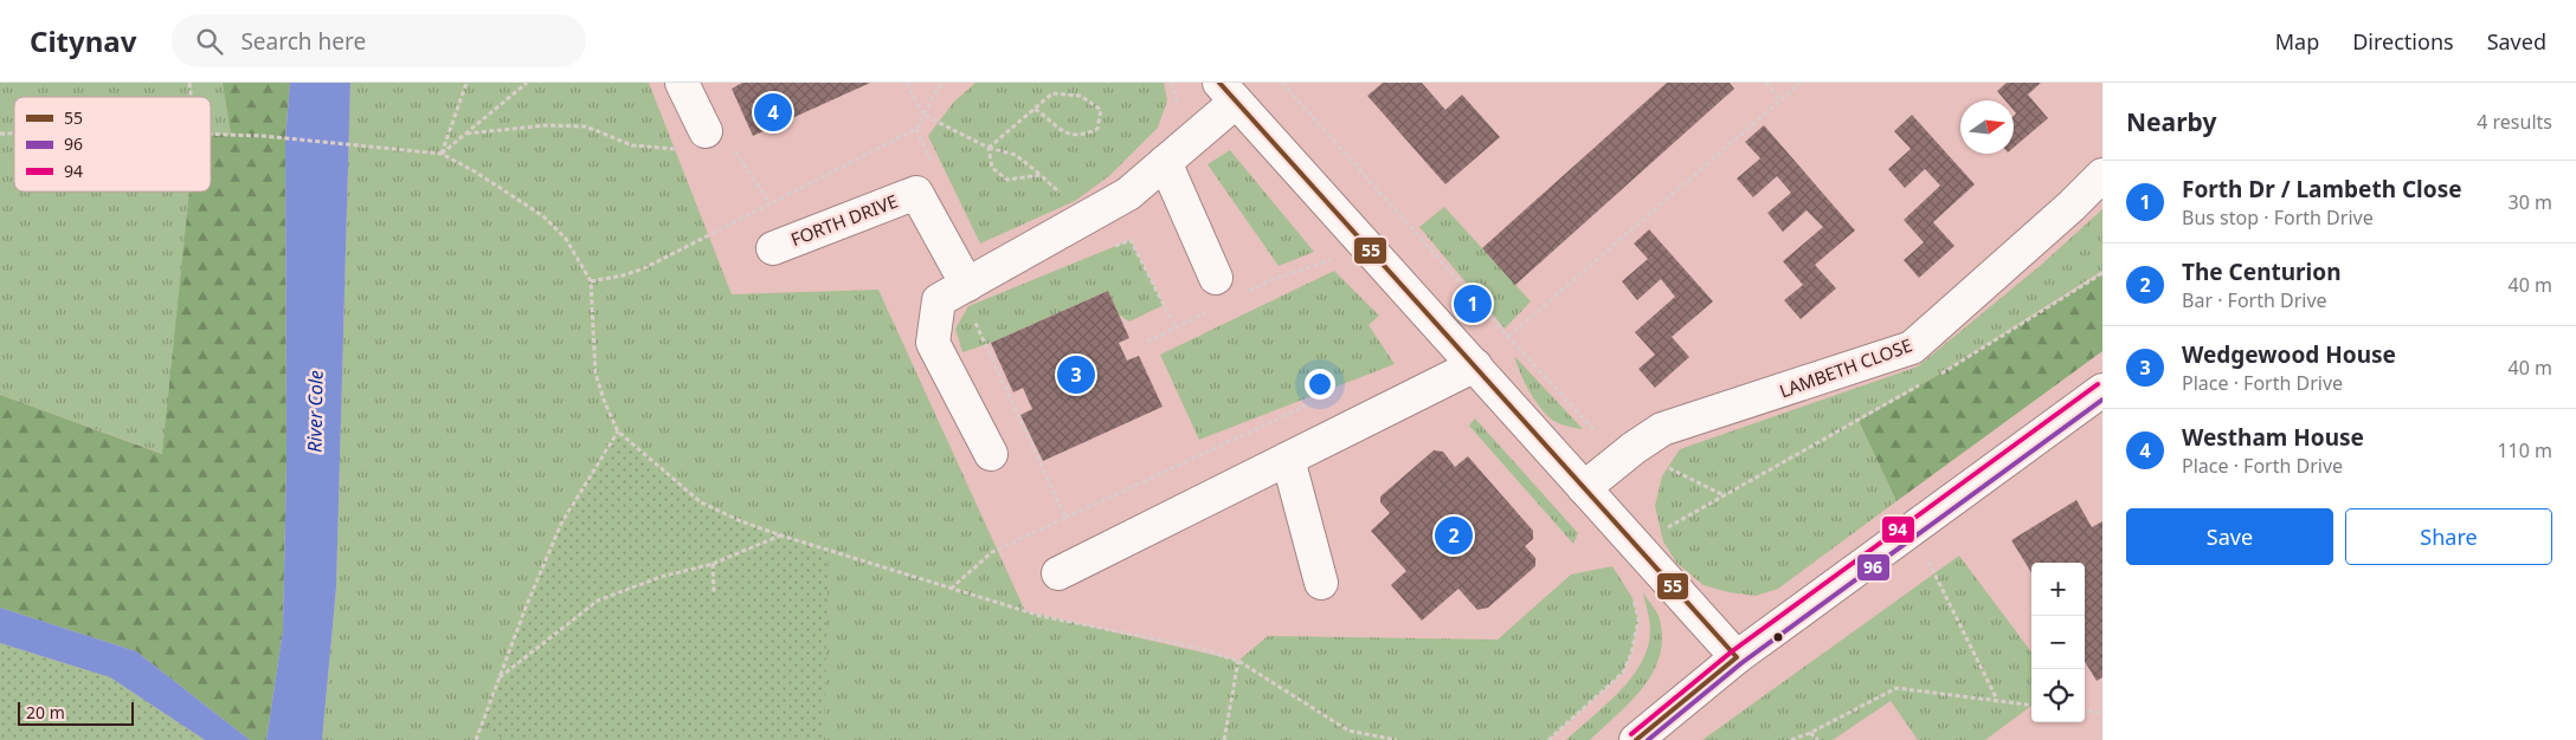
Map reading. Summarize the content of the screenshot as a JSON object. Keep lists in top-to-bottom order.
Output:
{
  "streets": {
    "street": ["FORTH DRIVE", "LAMBETH CLOSE"]
  },
  "water": ["River Cole"],
  "lines": ["transit line 55", "transit line 94", "transit line 96"],
  "legend": ["55", "96", "94"],
  "scale_bar": "20 m",
  "north": "right",
  "page": {
    "header": "Citynav",
    "search": "Search here",
    "nav": ["Map", "Directions", "Saved"],
    "heading": ["Nearby", "4 results"],
    "pins": [
      "4",
      "1",
      "3",
      "2"
    ],
    "list": [
      {
        "mark": "1",
        "name": "Forth Dr / Lambeth Close",
        "note": "Bus stop · Forth Drive",
        "value": "30 m"
      },
      {
        "mark": "2",
        "name": "The Centurion",
        "note": "Bar · Forth Drive",
        "value": "40 m"
      },
      {
        "mark": "3",
        "name": "Wedgewood House",
        "note": "Place · Forth Drive",
        "value": "40 m"
      },
      {
        "mark": "4",
        "name": "Westham House",
        "note": "Place · Forth Drive",
        "value": "110 m"
      }
    ],
    "buttons": ["Save", "Share"],
    "map_buttons": ["+", "−"],
    "scale": "20 m"
  }
}
